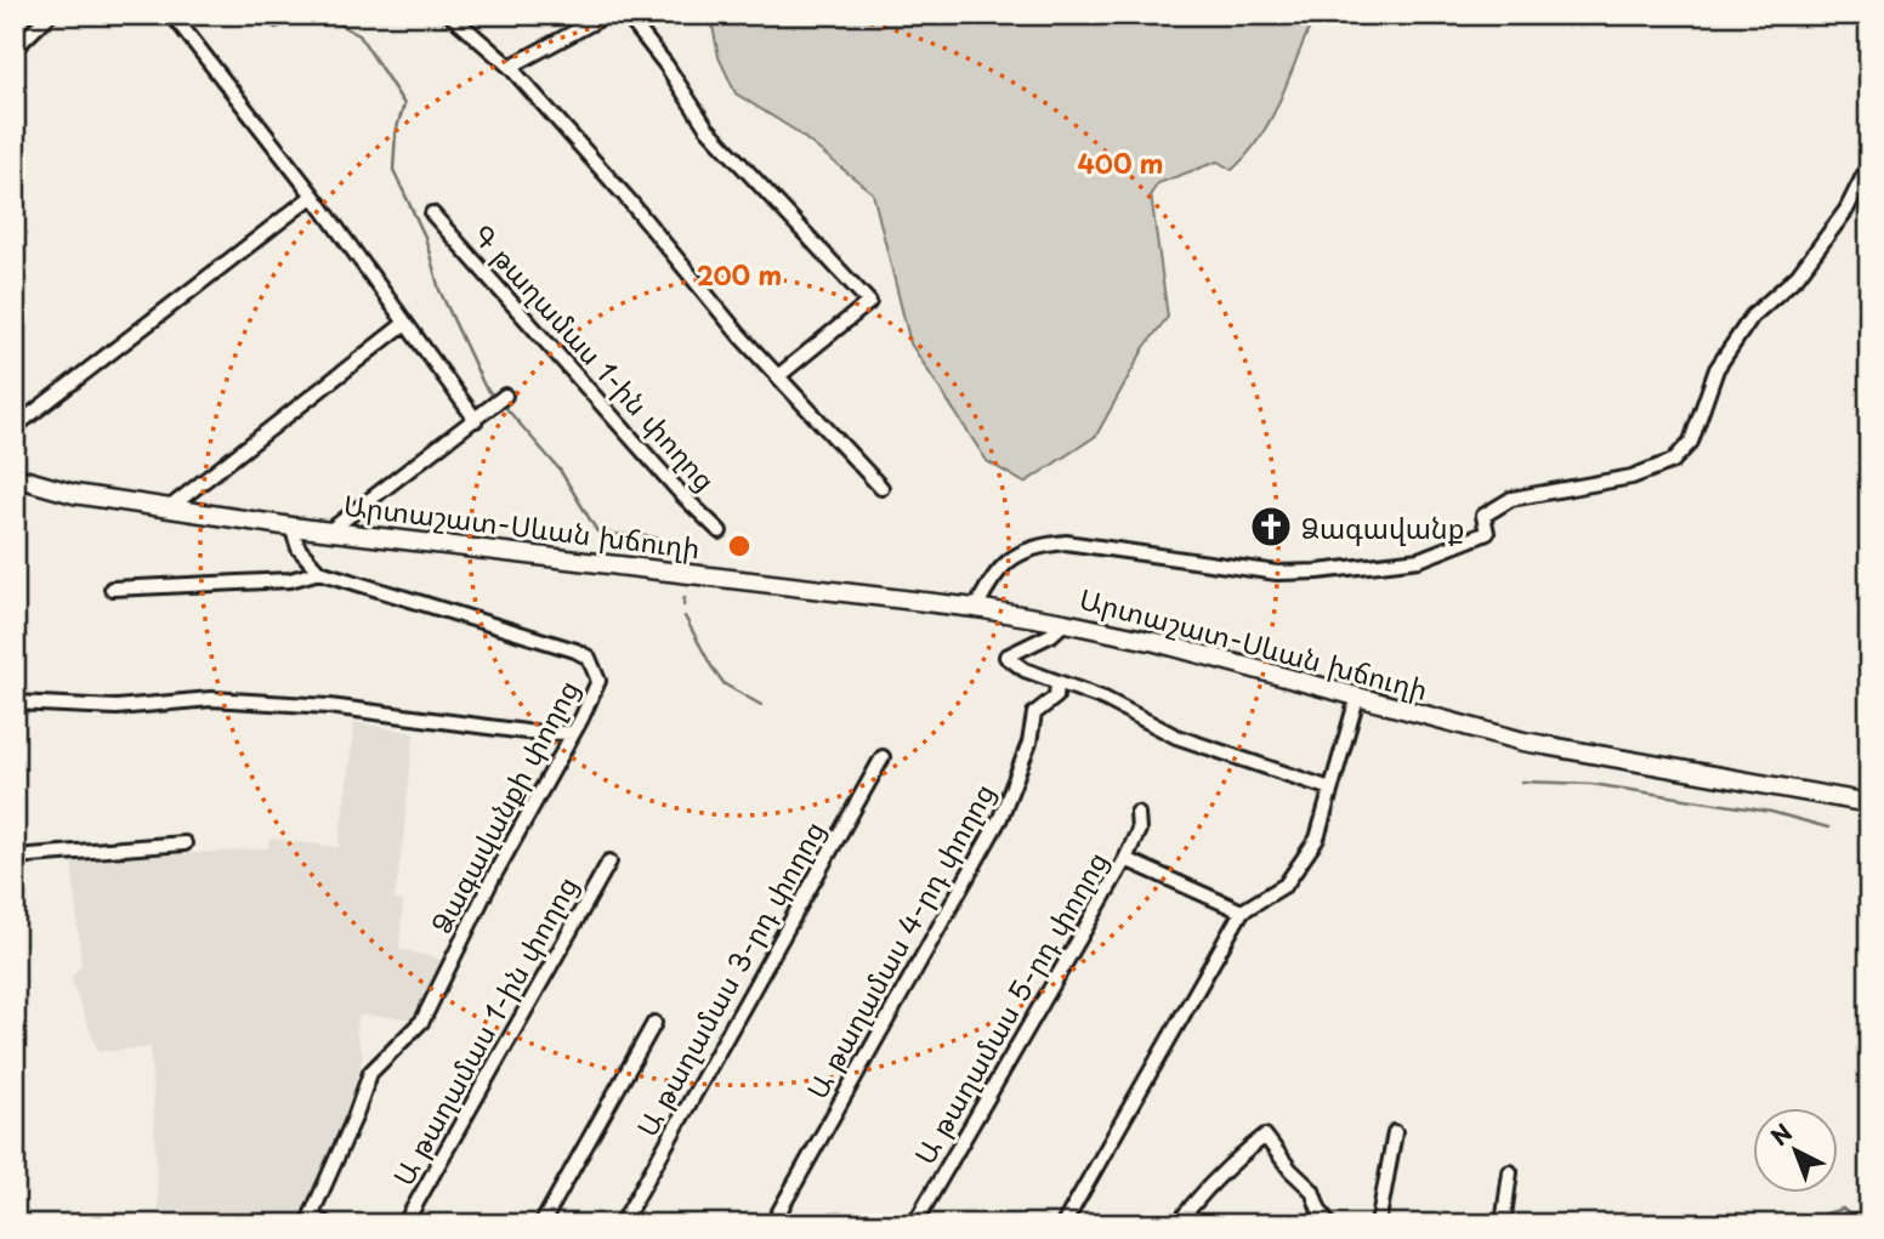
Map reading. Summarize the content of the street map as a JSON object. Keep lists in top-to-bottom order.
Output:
{
  "streets": {
    "main road": ["Արտաշատ-Սևան խճուղի"],
    "street": [
      "Գ թաղամաս 1-ին փողոց",
      "Ձագավանքի փողոց",
      "Ա թաղամաս 4-րդ փողոց",
      "Ա թաղամաս 3-րդ փողոց",
      "Ա թաղամաս 5-րդ փողոց",
      "Ա թաղամաս 1-ին փողոց"
    ]
  },
  "places": {
    "church": ["Ձագավանք"]
  },
  "north": "top left",
  "rings": ["400 m", "200 m"]
}
